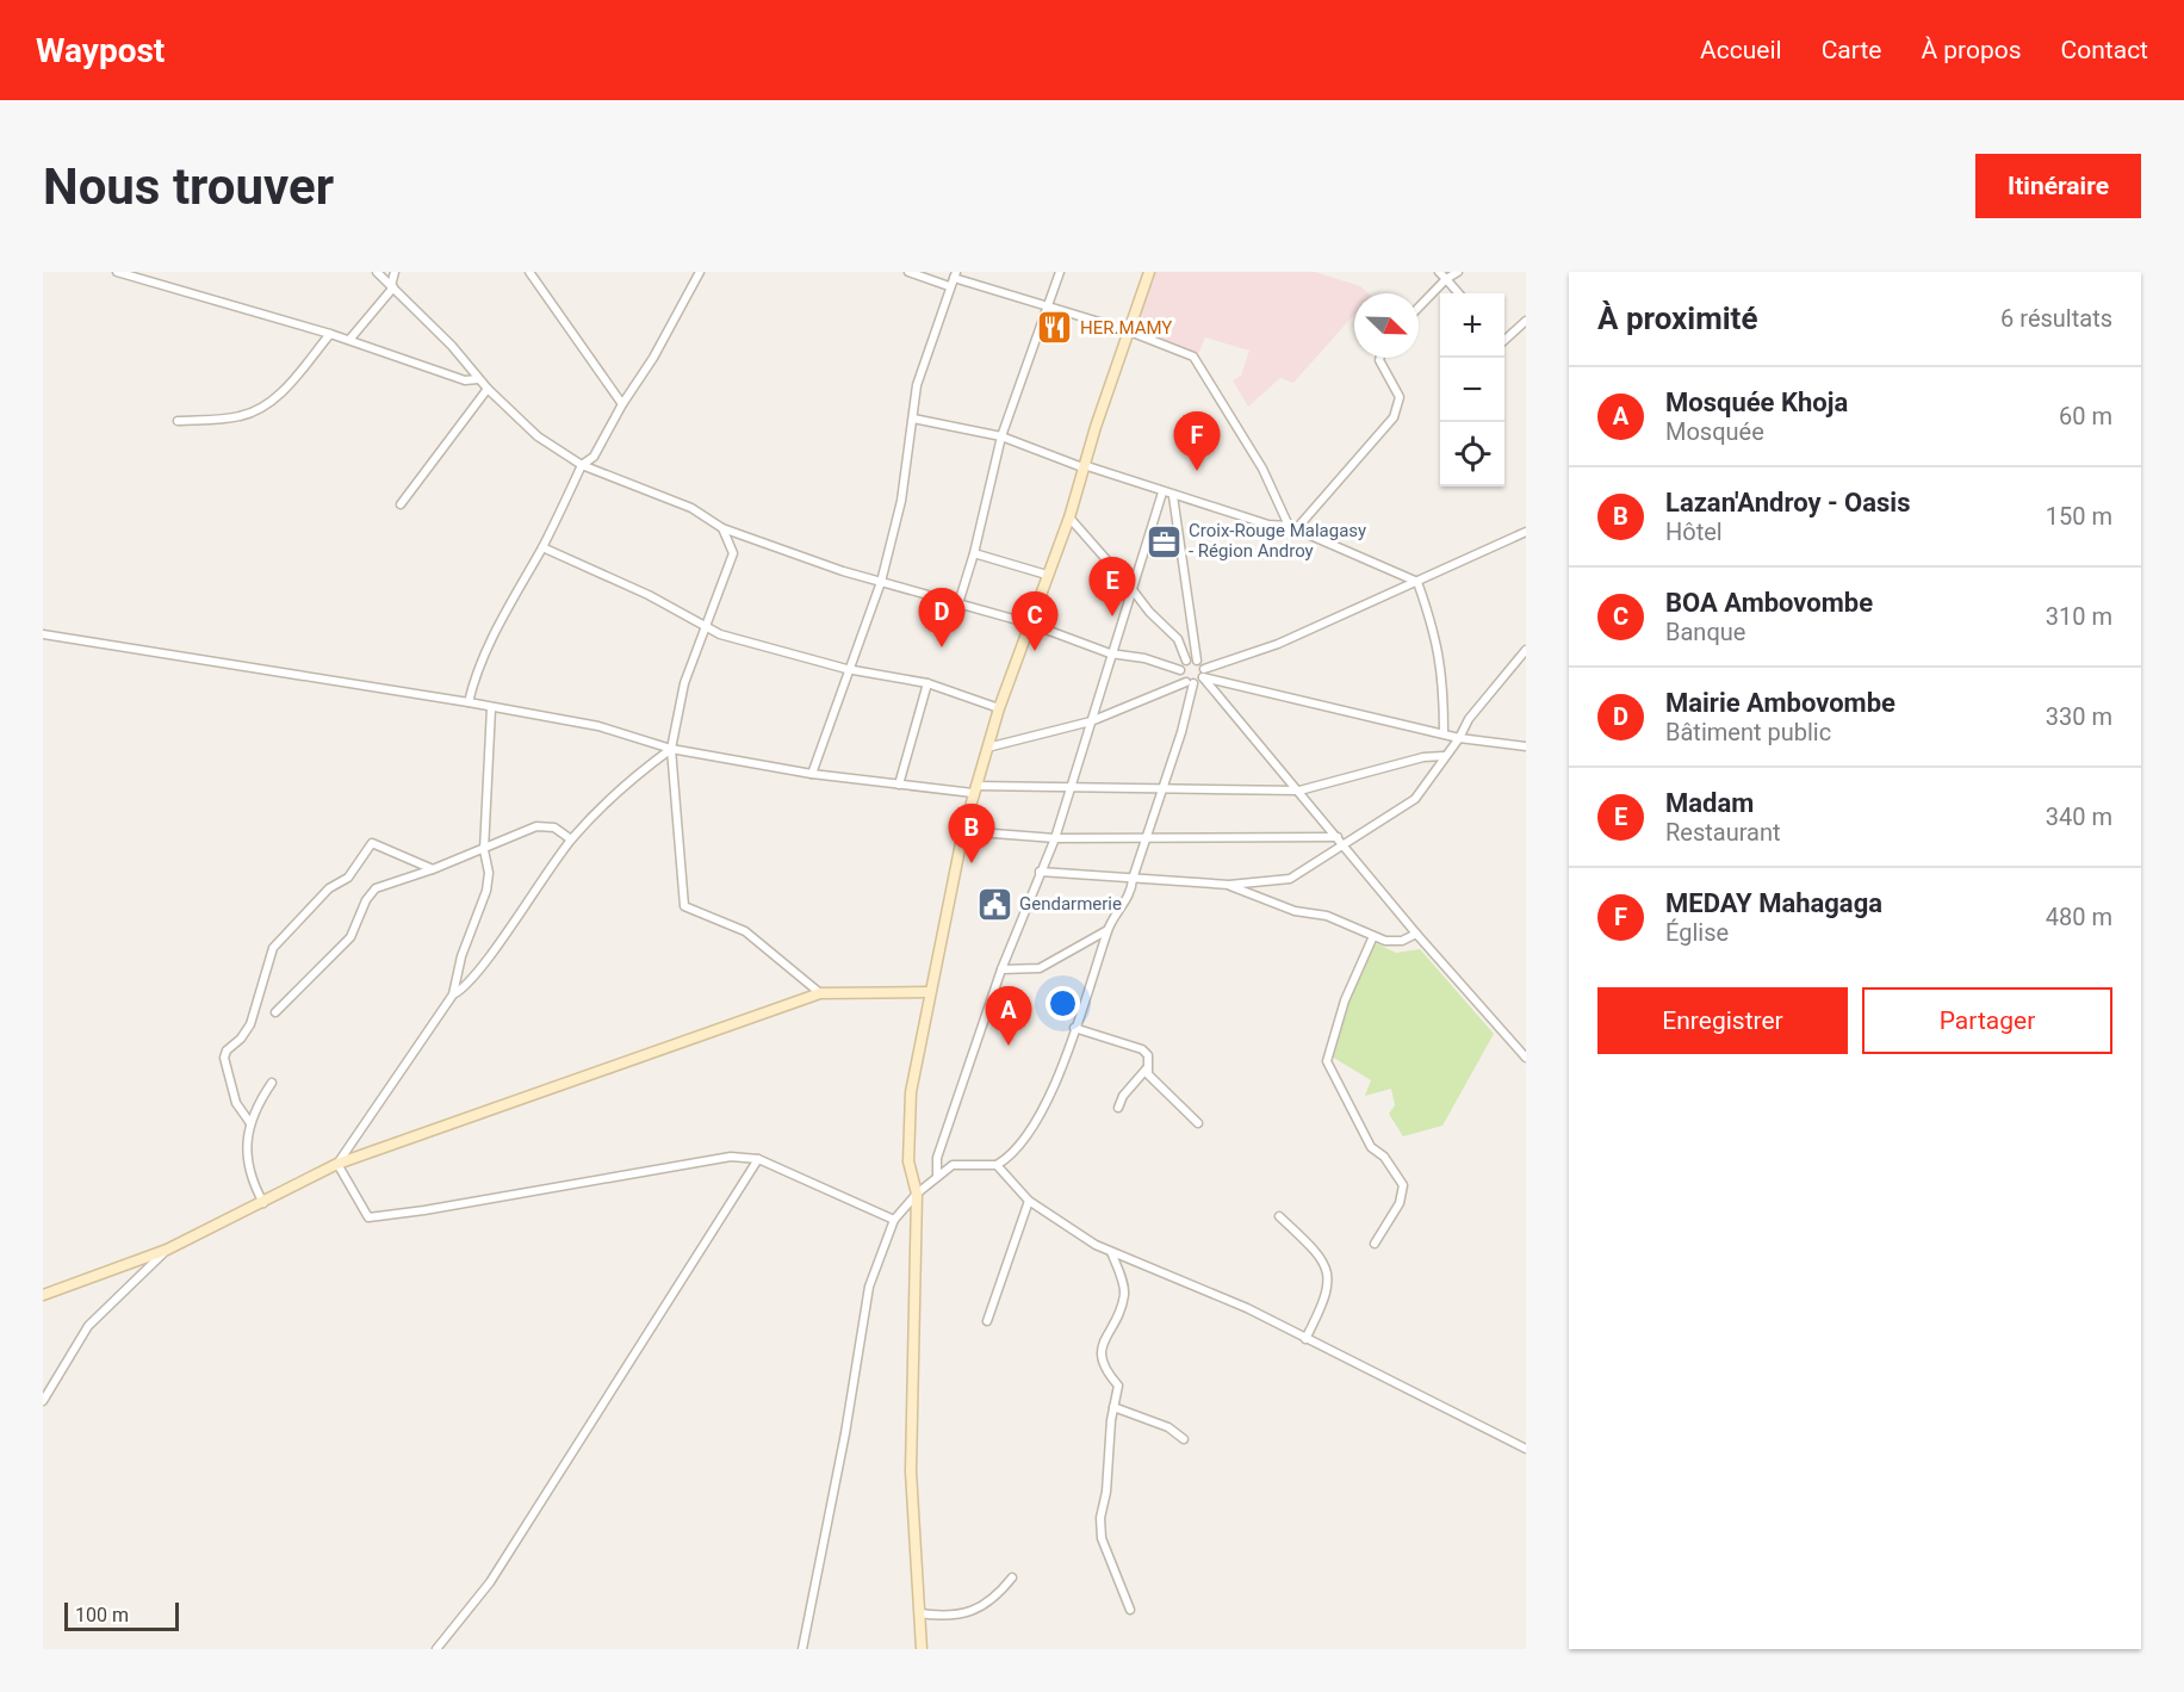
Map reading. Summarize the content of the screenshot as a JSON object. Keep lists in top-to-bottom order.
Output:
{
  "places": {
    "restaurant": ["HER.MAMY"],
    "office": ["Croix-Rouge Malagasy - Région Androy"],
    "public building": ["Gendarmerie"]
  },
  "scale_bar": "100 m",
  "north": "bottom right",
  "page": {
    "header": "Waypost",
    "nav": [
      "Accueil",
      "Carte",
      "À propos",
      "Contact"
    ],
    "buttons": [
      "Itinéraire",
      ["Enregistrer", "Partager"]
    ],
    "title": "Nous trouver",
    "heading": ["À proximité", "6 résultats"],
    "map_buttons": ["+", "−"],
    "list": [
      {
        "mark": "A",
        "name": "Mosquée Khoja",
        "note": "Mosquée",
        "value": "60 m"
      },
      {
        "mark": "B",
        "name": "Lazan'Androy - Oasis",
        "note": "Hôtel",
        "value": "150 m"
      },
      {
        "mark": "C",
        "name": "BOA Ambovombe",
        "note": "Banque",
        "value": "310 m"
      },
      {
        "mark": "D",
        "name": "Mairie Ambovombe",
        "note": "Bâtiment public",
        "value": "330 m"
      },
      {
        "mark": "E",
        "name": "Madam",
        "note": "Restaurant",
        "value": "340 m"
      },
      {
        "mark": "F",
        "name": "MEDAY Mahagaga",
        "note": "Église",
        "value": "480 m"
      }
    ],
    "pins": [
      "F",
      "E",
      "D",
      "C",
      "B",
      "A"
    ],
    "scale": "100 m"
  }
}
